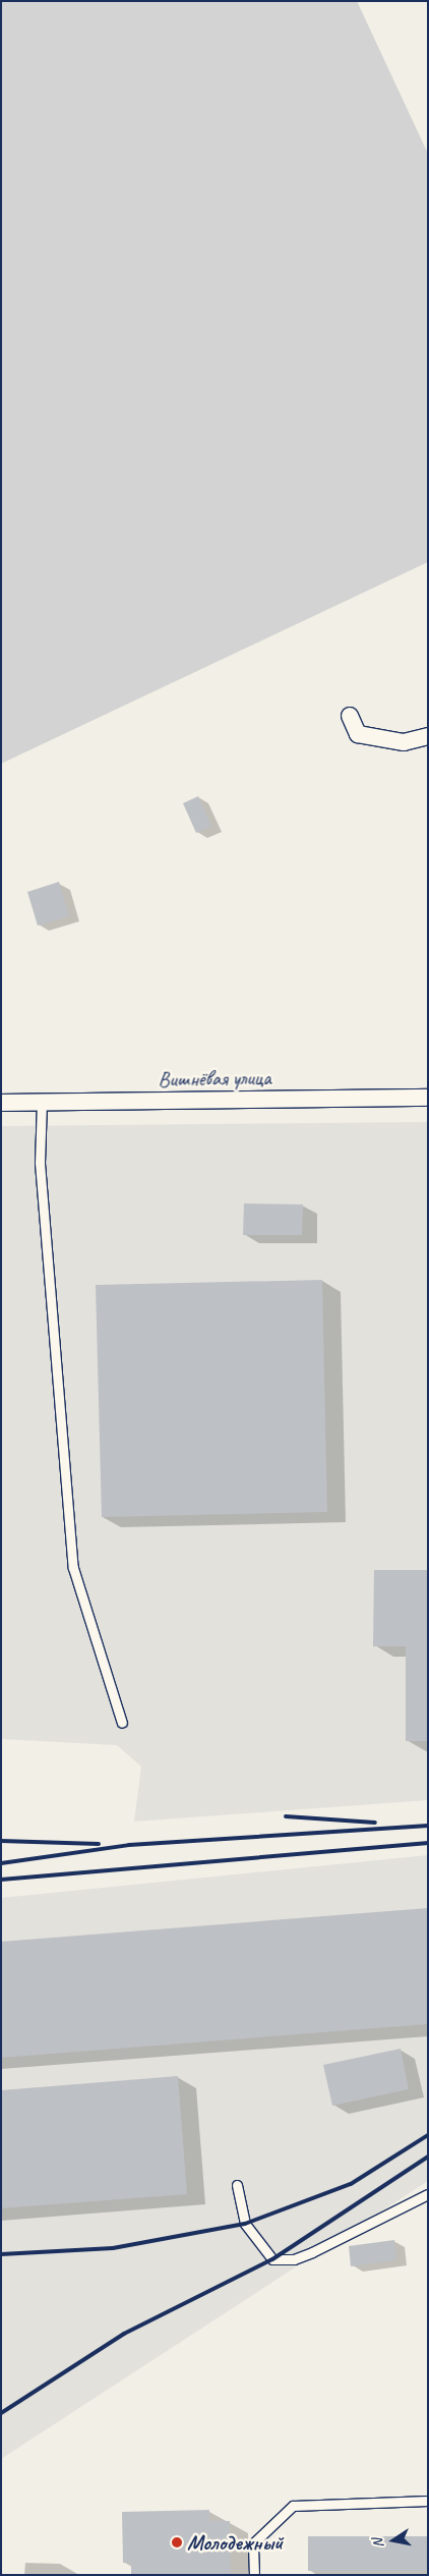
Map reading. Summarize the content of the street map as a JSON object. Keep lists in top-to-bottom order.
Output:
{
  "streets": {
    "street": ["Вишнёвая улица"]
  },
  "places": ["Молодежный"],
  "north": "left"
}
